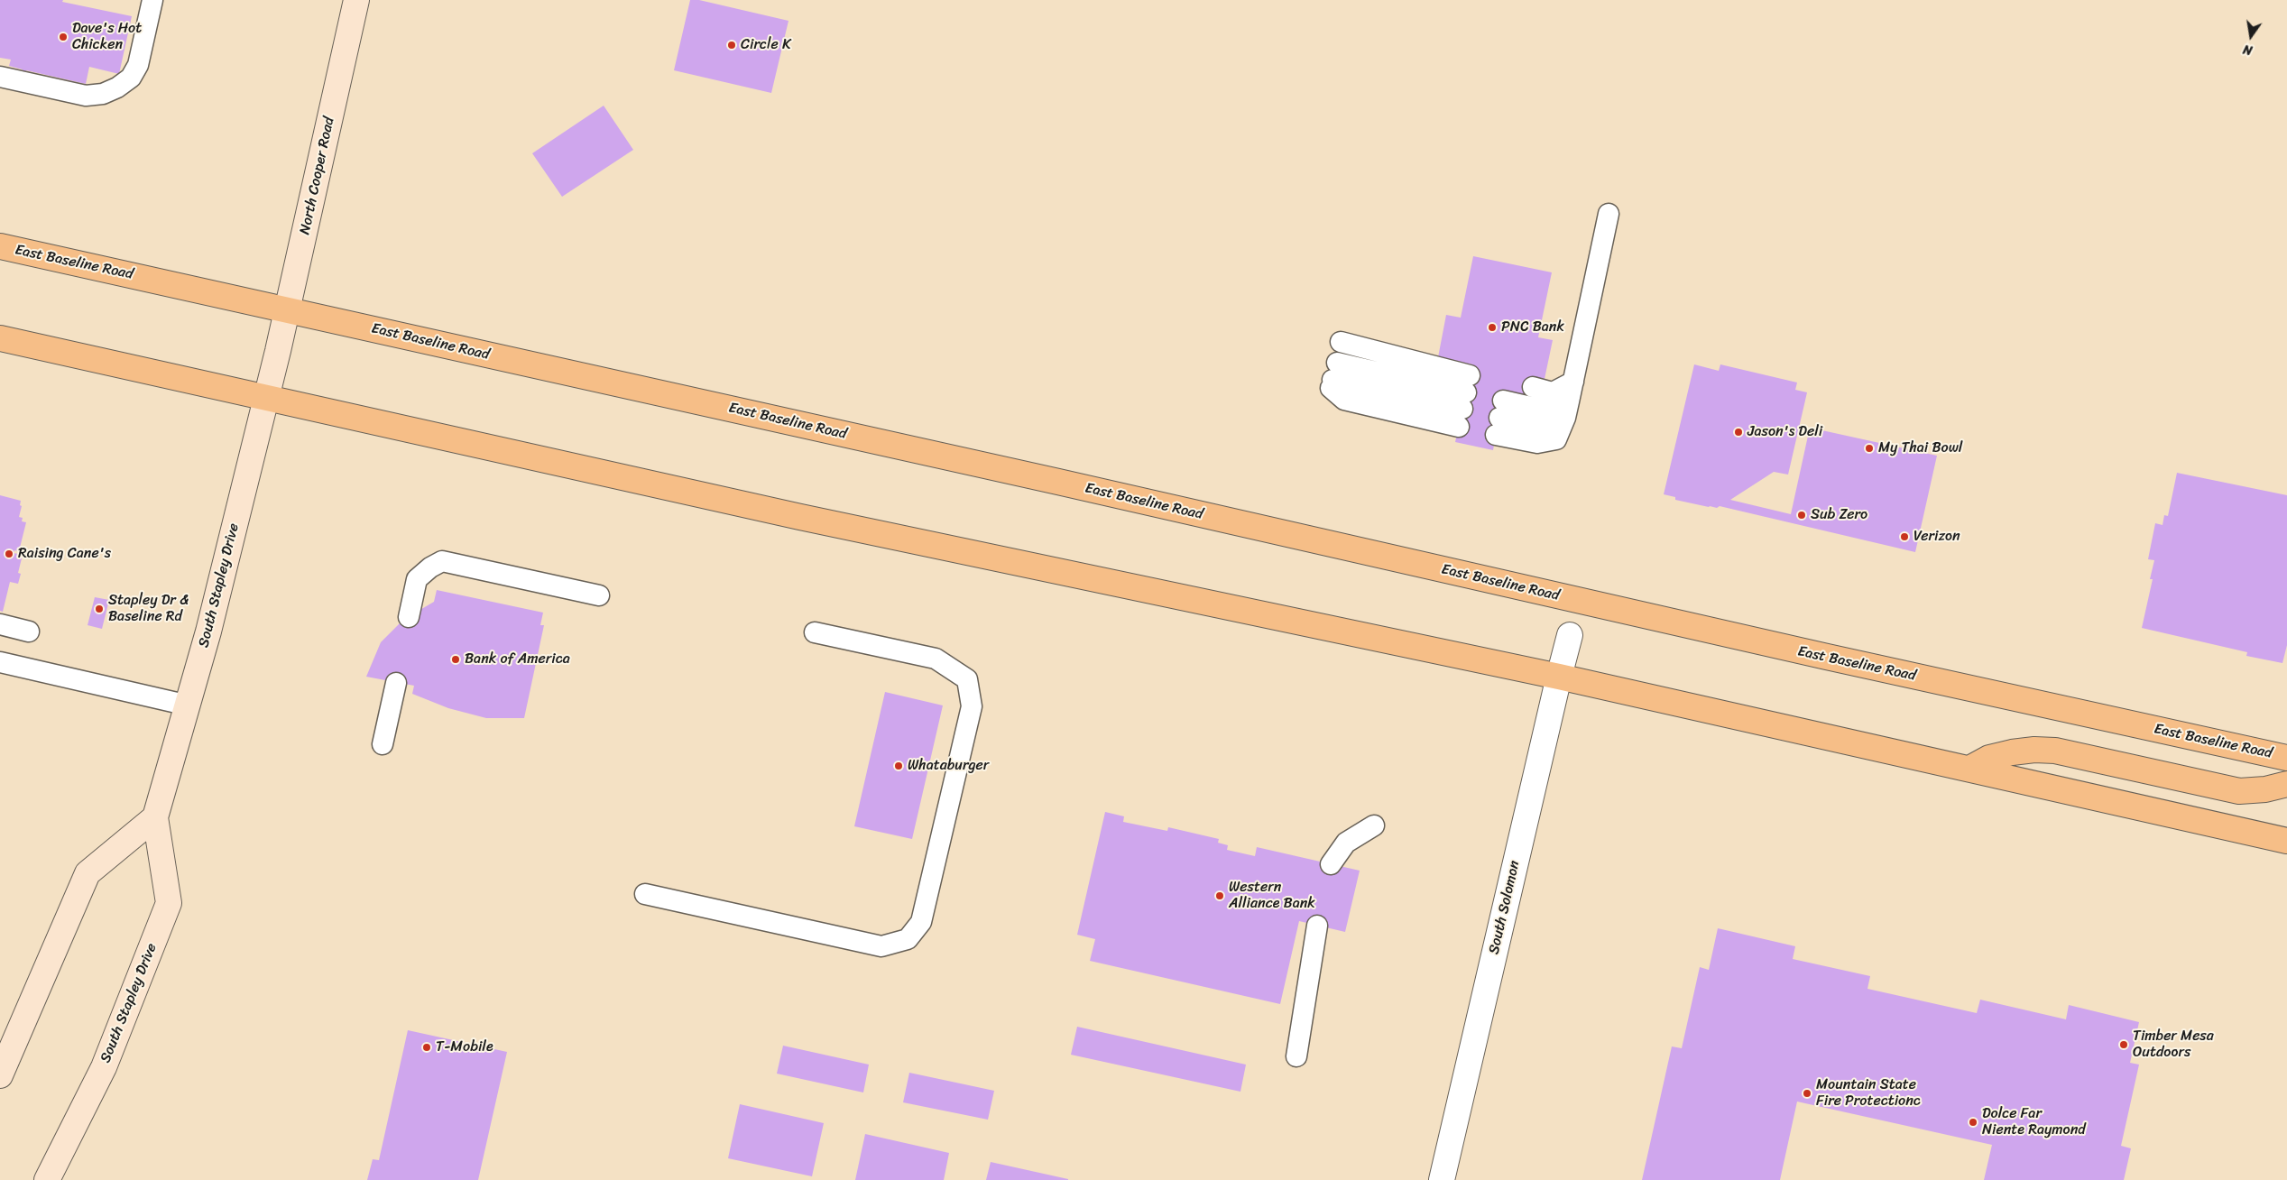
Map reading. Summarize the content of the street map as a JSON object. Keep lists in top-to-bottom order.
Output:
{
  "streets": {
    "main road": ["North Cooper Road", "East Baseline Road", "South Stapley Drive"],
    "street": ["South Solomon"]
  },
  "crossings": [
    ["North Cooper Road", "East Baseline Road"],
    ["North Cooper Road", "South Stapley Drive"]
  ],
  "places": [
    "Dave's Hot Chicken",
    "Circle K",
    "PNC Bank",
    "Jason's Deli",
    "My Thai Bowl",
    "Sub Zero",
    "Verizon",
    "Raising Cane's",
    "Stapley Dr & Baseline Rd",
    "Bank of America",
    "Whataburger",
    "Western Alliance Bank",
    "Timber Mesa Outdoors",
    "T-Mobile",
    "Mountain State Fire Protectionc",
    "Dolce Far Niente Raymond"
  ],
  "north": "bottom"
}
